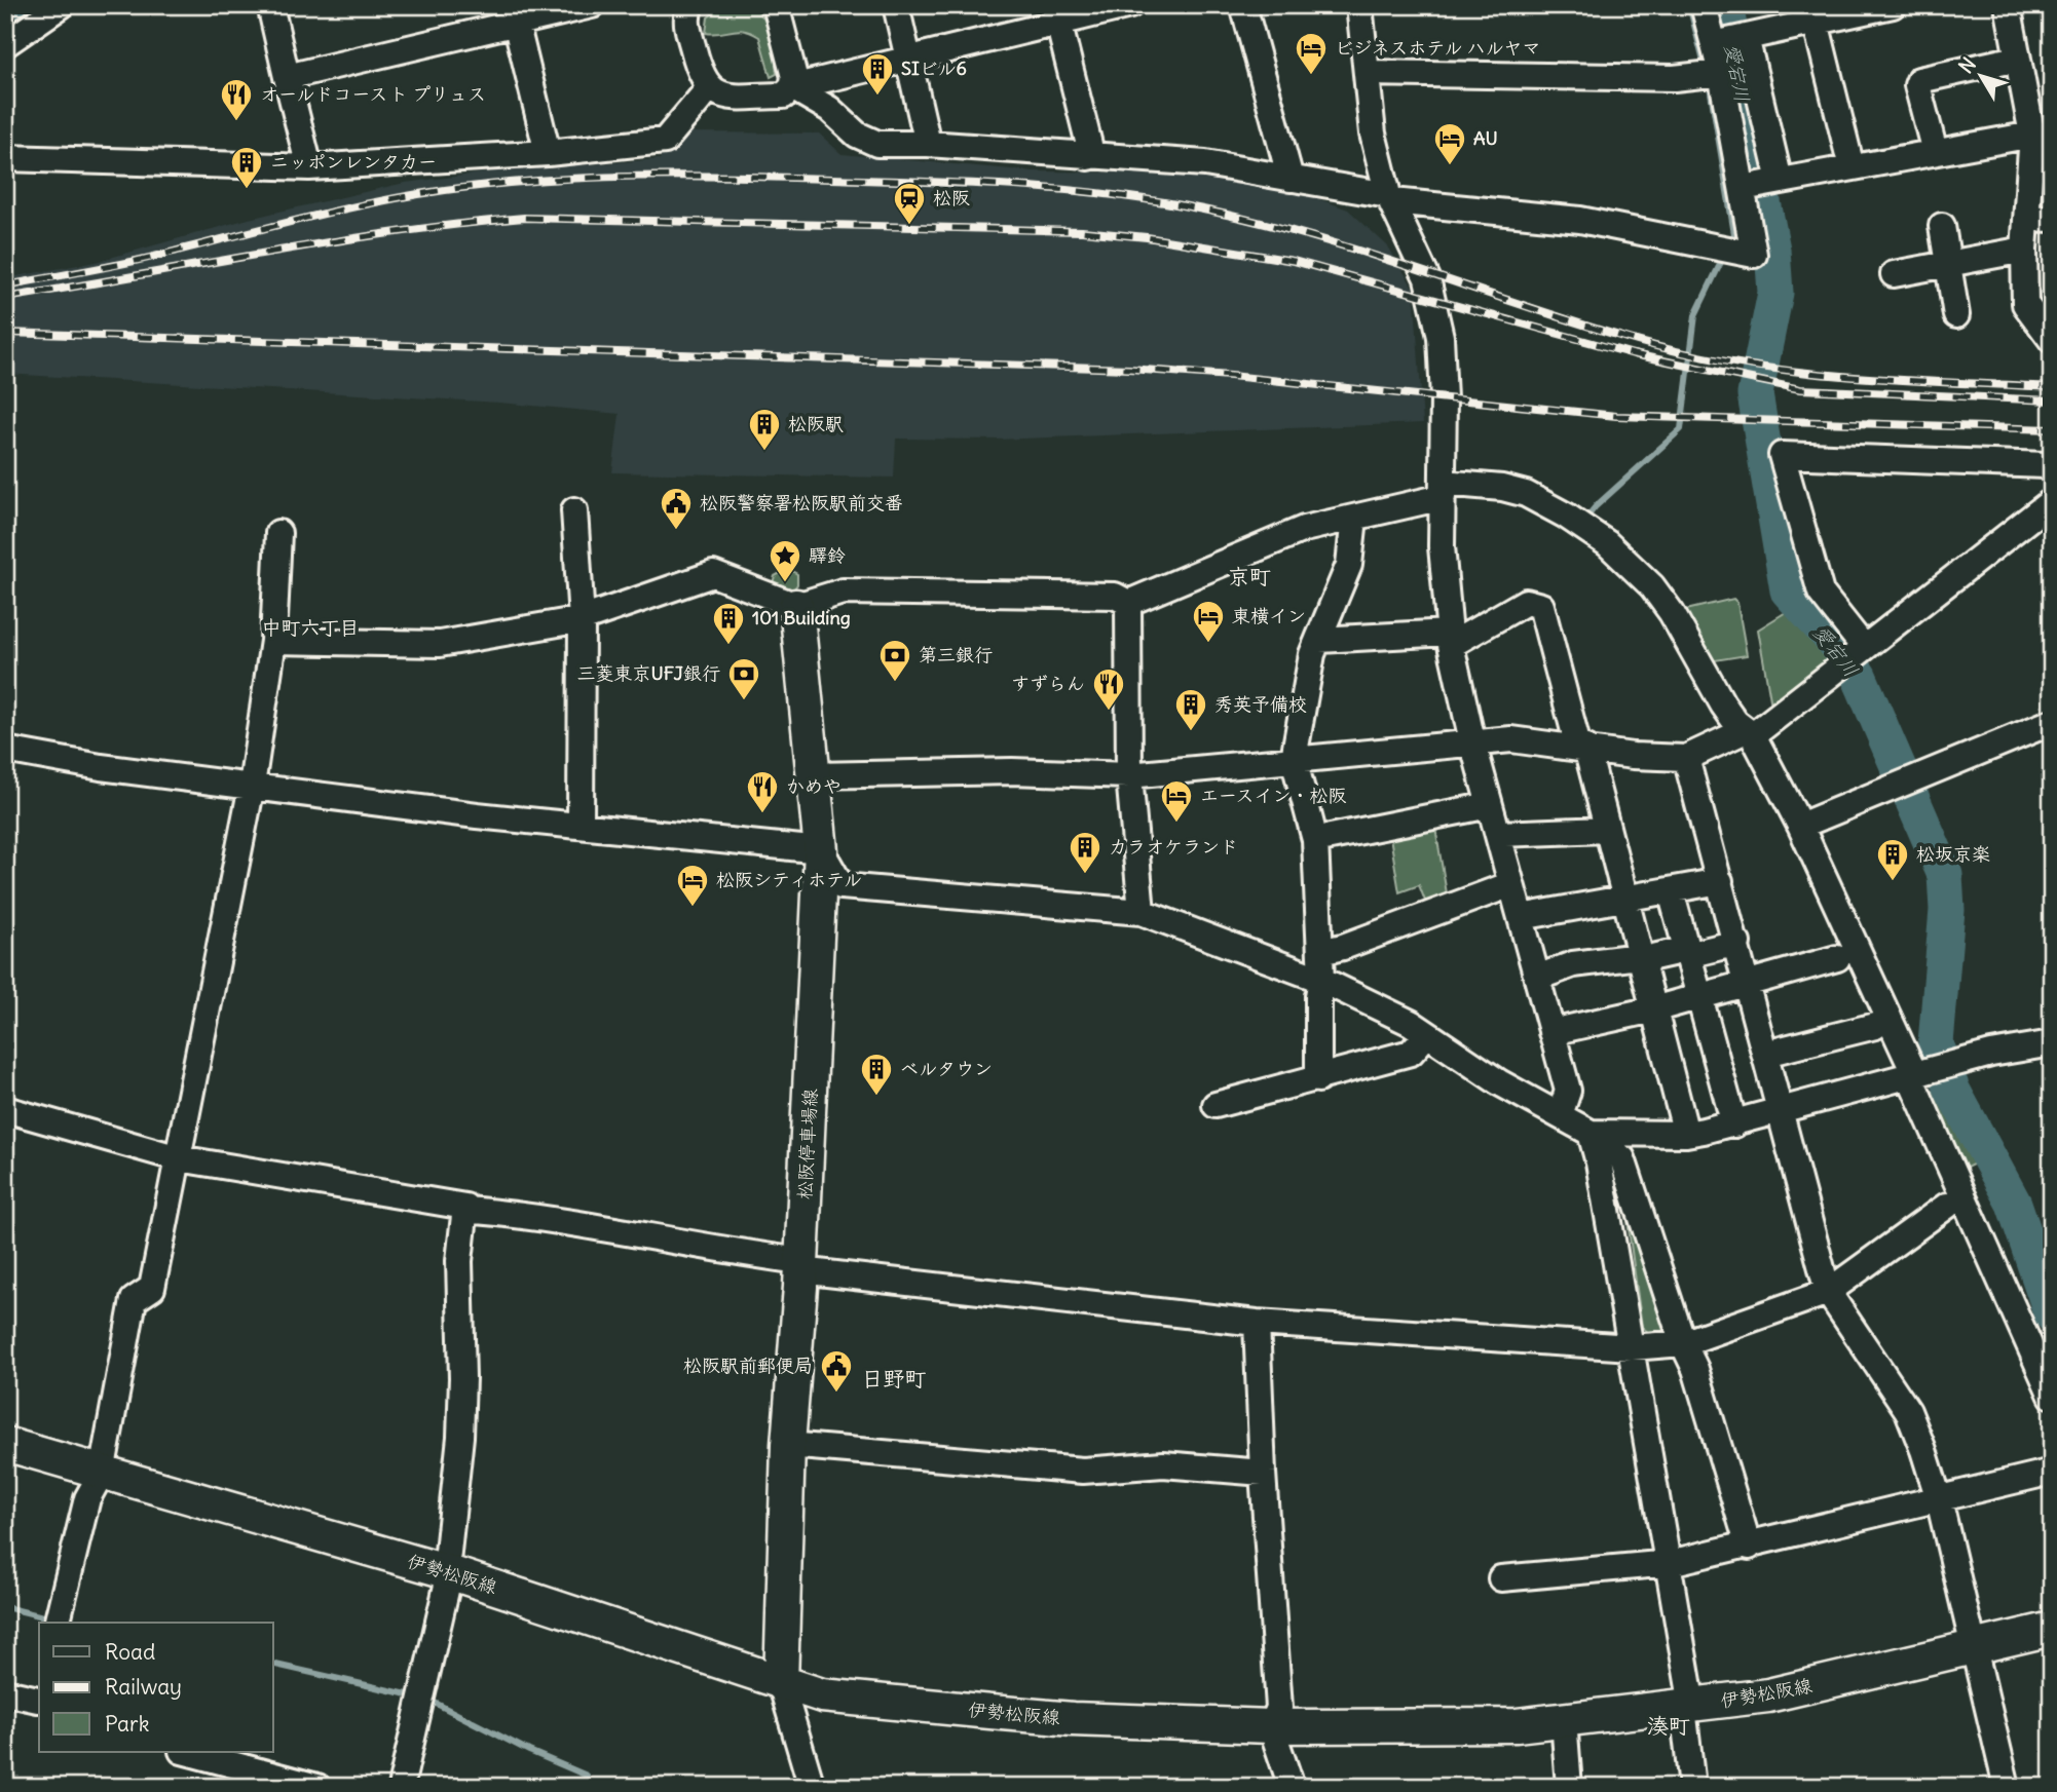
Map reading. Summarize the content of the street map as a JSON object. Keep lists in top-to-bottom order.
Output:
{
  "streets": {
    "main road": ["松阪停車場線", "伊勢松阪線"]
  },
  "crossings": [
    ["松阪停車場線", "伊勢松阪線"]
  ],
  "districts": [
    "京町",
    "中町六丁目",
    "日野町",
    "湊町"
  ],
  "water": ["愛宕川"],
  "places": {
    "hotel": [
      "ビジネスホテル ハルヤマ",
      "AU",
      "東横イン",
      "エースイン・松阪",
      "松阪シティホテル"
    ],
    "building": [
      "SIビル6",
      "ニッポンレンタカー",
      "松阪駅",
      "101 Building",
      "秀英予備校",
      "カラオケランド",
      "松坂京楽",
      "ベルタウン"
    ],
    "restaurant": ["オールドコースト プリュス", "すずらん", "かめや"],
    "station": ["松阪"],
    "public building": ["松阪警察署松阪駅前交番", "松阪駅前郵便局"],
    "place": ["驛鈴"],
    "bank": ["第三銀行", "三菱東京UFJ銀行"]
  },
  "legend": ["Road", "Railway", "Park"],
  "north": "top left"
}
